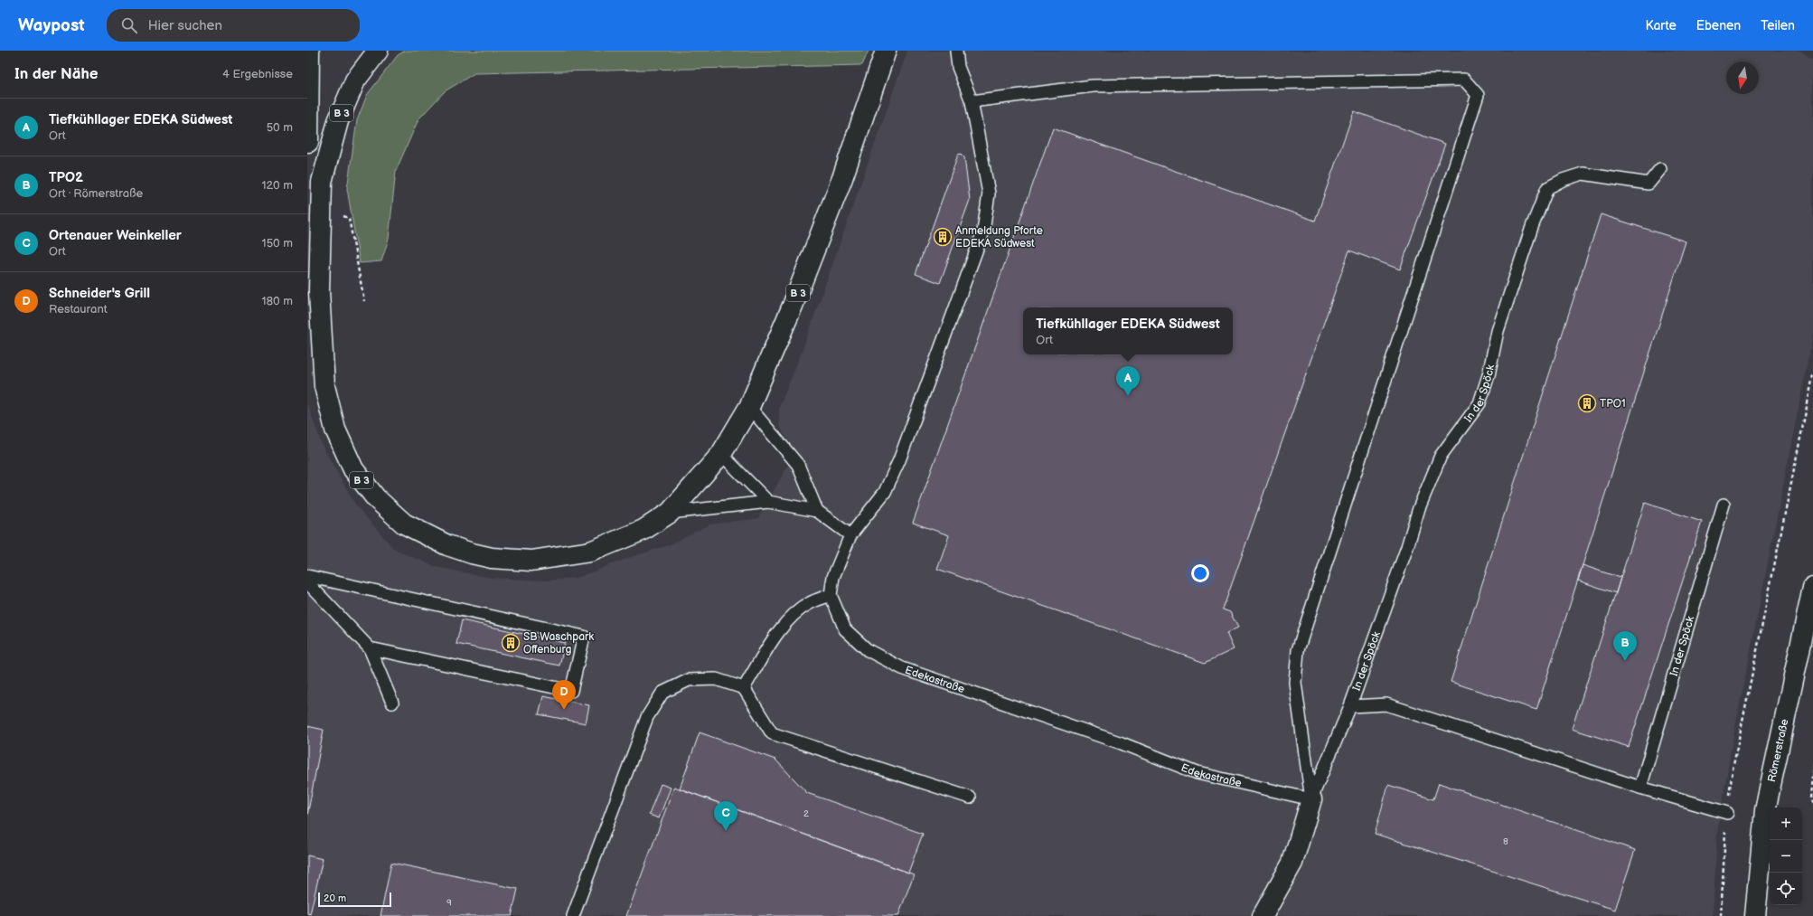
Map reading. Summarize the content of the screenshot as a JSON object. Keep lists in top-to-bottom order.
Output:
{
  "streets": {
    "main road": ["B 3", "In der Spöck", "Römerstraße"],
    "lane": ["Edekastraße"]
  },
  "crossings": [
    ["In der Spöck", "Edekastraße"]
  ],
  "places": {
    "building": ["Anmeldung Pforte EDEKA Südwest", "TPO1", "SB Waschpark Offenburg"]
  },
  "house_numbers": ["2", "8", "9"],
  "scale_bar": "20 m",
  "north": "bottom",
  "page": {
    "header": "Waypost",
    "search": "Hier suchen",
    "nav": ["Karte", "Ebenen", "Teilen"],
    "heading": ["In der Nähe", "4 Ergebnisse"],
    "list": [
      {
        "mark": "A",
        "name": "Tiefkühllager EDEKA Südwest",
        "note": "Ort",
        "value": "50 m"
      },
      {
        "mark": "B",
        "name": "TPO2",
        "note": "Ort · Römerstraße",
        "value": "120 m"
      },
      {
        "mark": "C",
        "name": "Ortenauer Weinkeller",
        "note": "Ort",
        "value": "150 m"
      },
      {
        "mark": "D",
        "name": "Schneider's Grill",
        "note": "Restaurant",
        "value": "180 m"
      }
    ],
    "popup": ["Tiefkühllager EDEKA Südwest", "Ort"],
    "pins": [
      "A",
      "B",
      "D",
      "C"
    ],
    "map_buttons": ["+", "−"],
    "scale": "20 m"
  }
}
